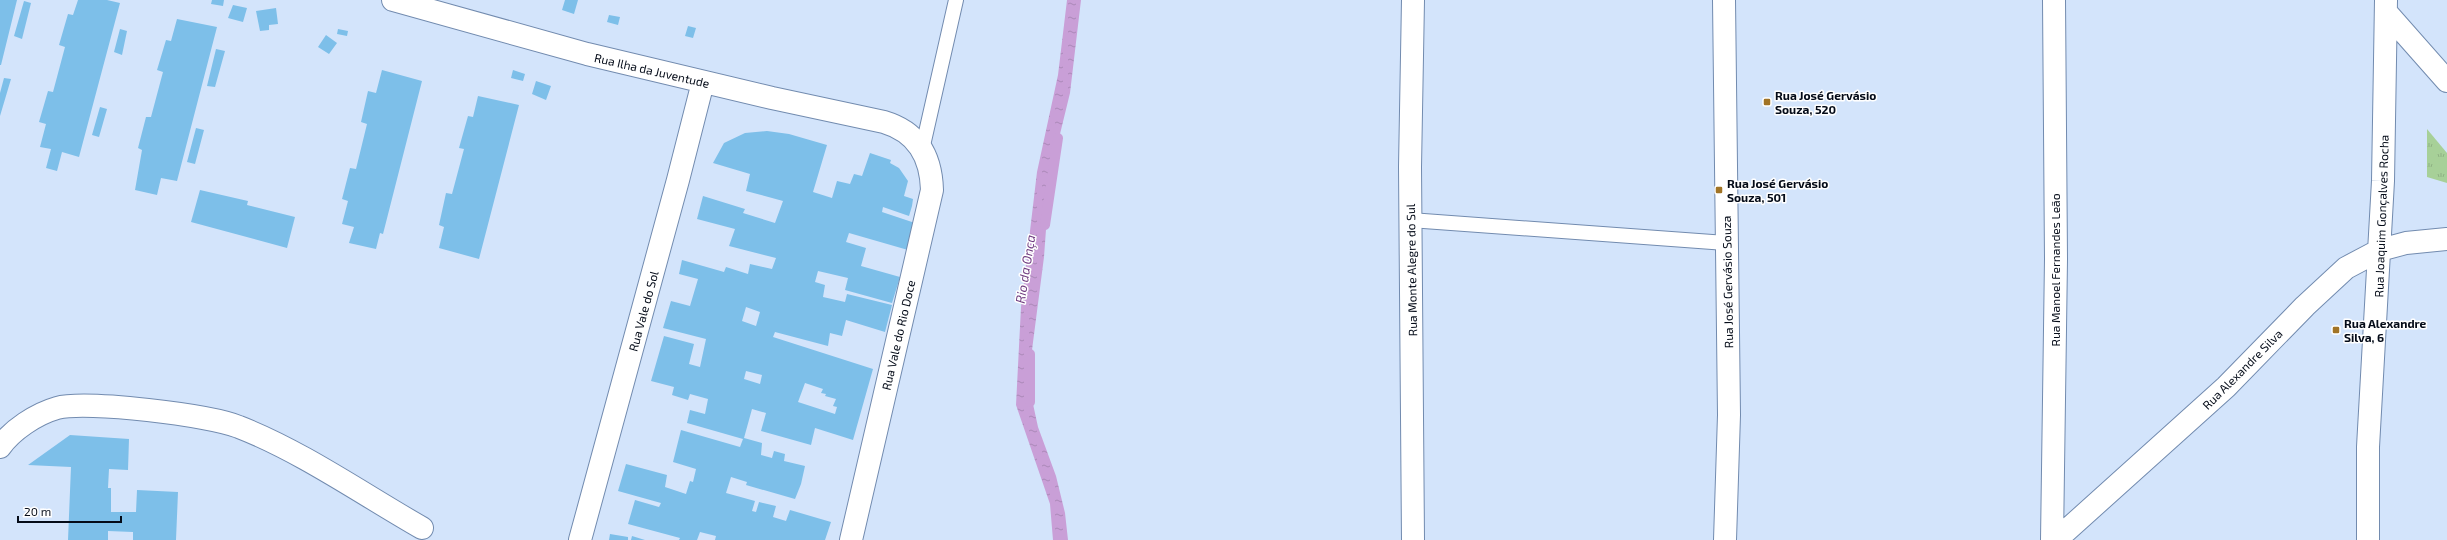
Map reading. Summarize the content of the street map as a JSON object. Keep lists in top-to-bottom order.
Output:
{
  "streets": {
    "street": [
      "Rua Ilha da Juventude",
      "Rua Joaquim Gonçalves Rocha",
      "Rua Monte Alegre do Sul",
      "Rua Manoel Fernandes Leão",
      "Rua José Gervásio Souza",
      "Rua Vale do Sol",
      "Rua Vale do Rio Doce",
      "Rua Alexandre Silva"
    ]
  },
  "crossings": [
    ["Rua Ilha da Juventude", "Rua Vale do Sol"],
    ["Rua Ilha da Juventude", "Rua Vale do Rio Doce"],
    ["Rua Joaquim Gonçalves Rocha", "Rua Alexandre Silva"]
  ],
  "water": ["Rio da Onça"],
  "places": {
    "transit": ["Rua José Gervásio Souza, 520", "Rua José Gervásio Souza, 501", "Rua Alexandre Silva, 6"]
  },
  "scale_bar": "20 m"
}
